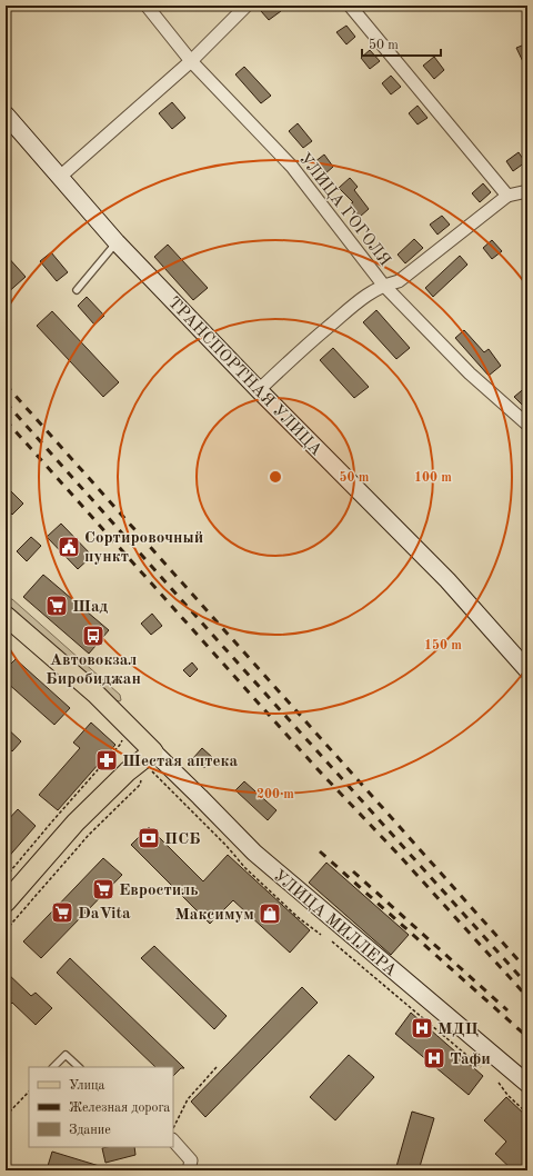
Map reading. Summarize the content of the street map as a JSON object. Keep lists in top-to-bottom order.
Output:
{
  "streets": {
    "main road": ["ТРАНСПОРТНАЯ УЛИЦА", "УЛИЦА МИЛЛЕРА"],
    "street": ["УЛИЦА ГОГОЛЯ"]
  },
  "places": {
    "public building": ["Сортировочный пункт"],
    "supermarket": ["Шад", "Евростиль", "DaVita"],
    "bus stop": ["Автовокзал Биробиджан"],
    "pharmacy": ["Шестая аптека"],
    "bank": ["ПСБ"],
    "shop": ["Максимум"],
    "hospital": ["МДЦ", "Тафи"]
  },
  "legend": ["Улица", "Железная дорога", "Здание"],
  "scale_bar": "50 m",
  "rings": [
    "50 m",
    "100 m",
    "150 m",
    "200 m"
  ]
}
